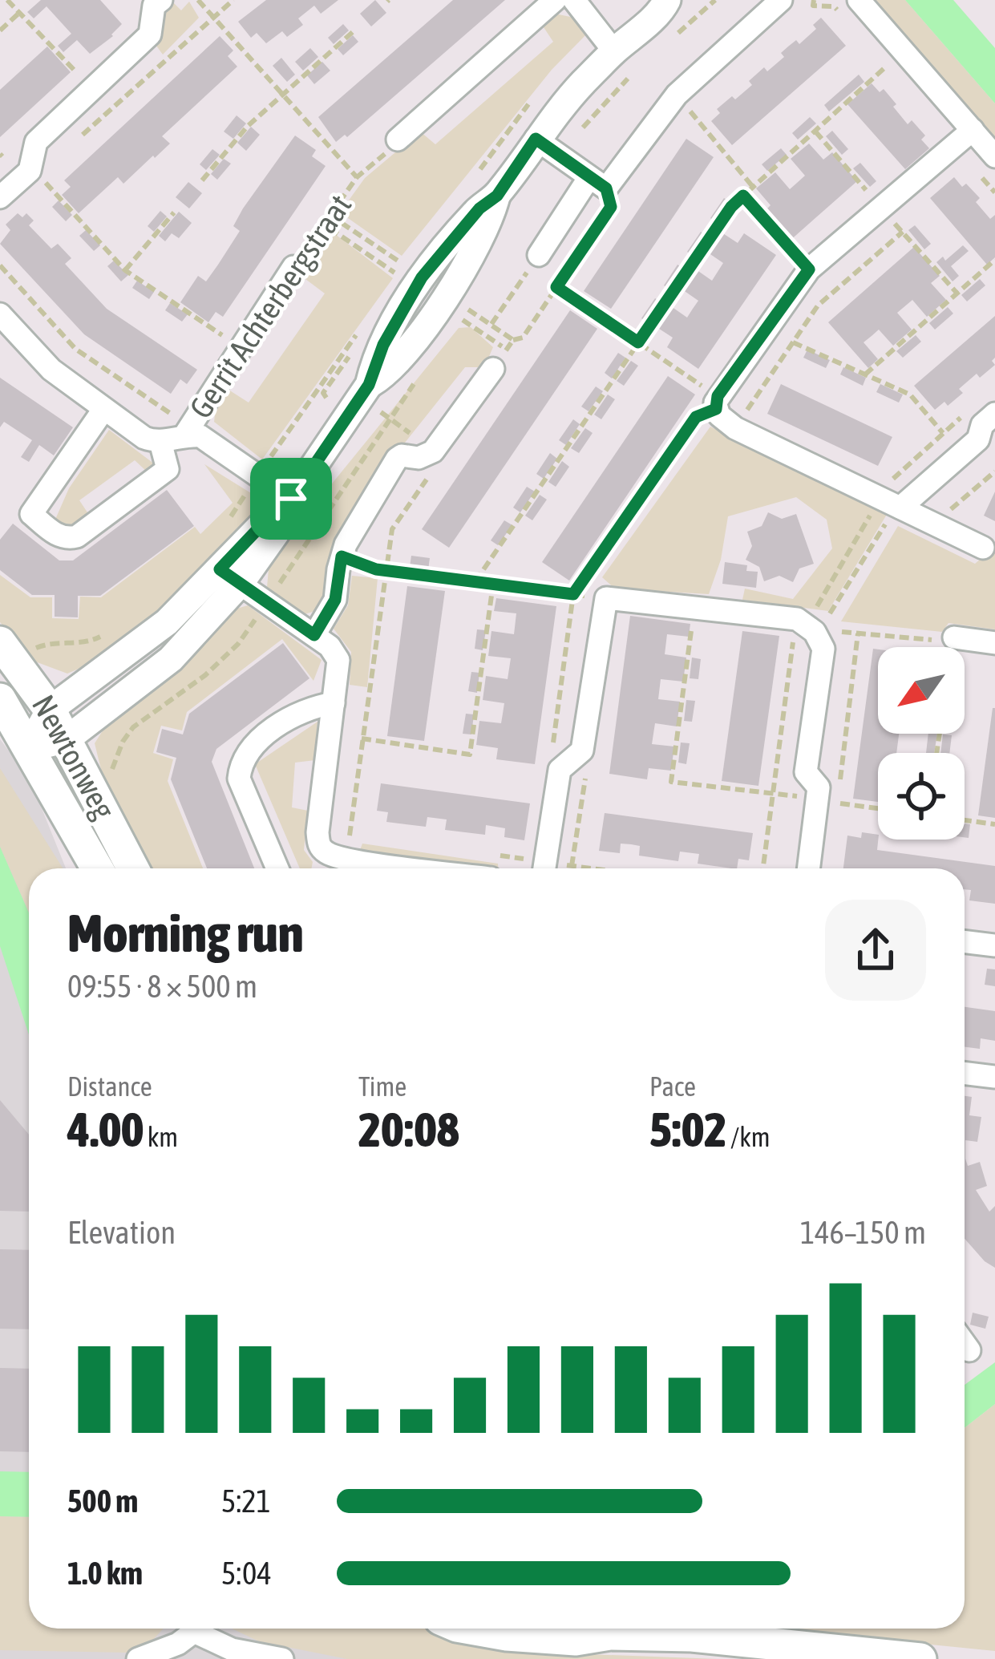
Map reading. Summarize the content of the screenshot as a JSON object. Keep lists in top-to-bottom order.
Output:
{
  "streets": {
    "main road": ["Newtonweg"],
    "street": ["Gerrit Achterbergstraat"]
  },
  "north": "bottom left",
  "page": {
    "heading": ["Morning run", "09:55 · 8 × 500 m"],
    "stats": [
      ["Distance", "4.00 km"],
      ["Time", "20:08"],
      ["Pace", "5:02 /km"]
    ],
    "chart": ["Elevation", "146–150 m"],
    "list": [
      {
        "name": "500 m",
        "note": "5:21"
      },
      {
        "name": "1.0 km",
        "note": "5:04"
      }
    ]
  }
}
